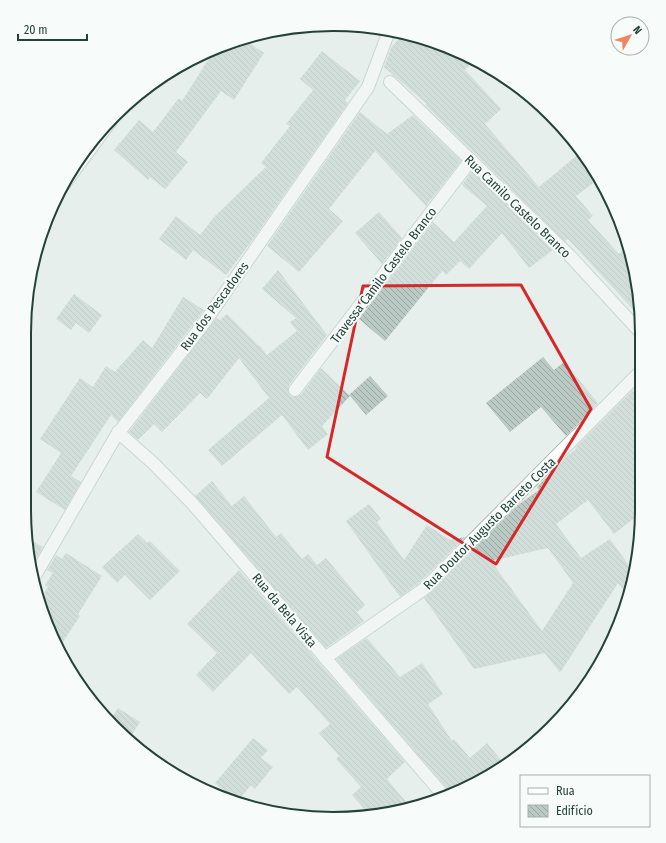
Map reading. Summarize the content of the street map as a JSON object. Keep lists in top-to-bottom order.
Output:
{
  "streets": {
    "street": [
      "Rua Camilo Castelo Branco",
      "Travessa Camilo Castelo Branco",
      "Rua dos Pescadores",
      "Rua Doutor Augusto Barreto Costa",
      "Rua da Bela Vista"
    ]
  },
  "crossings": [
    ["Rua Camilo Castelo Branco", "Travessa Camilo Castelo Branco"],
    ["Rua dos Pescadores", "Rua da Bela Vista"],
    ["Rua Doutor Augusto Barreto Costa", "Rua da Bela Vista"]
  ],
  "legend": ["Rua", "Edifício"],
  "scale_bar": "20 m",
  "north": "top right"
}
